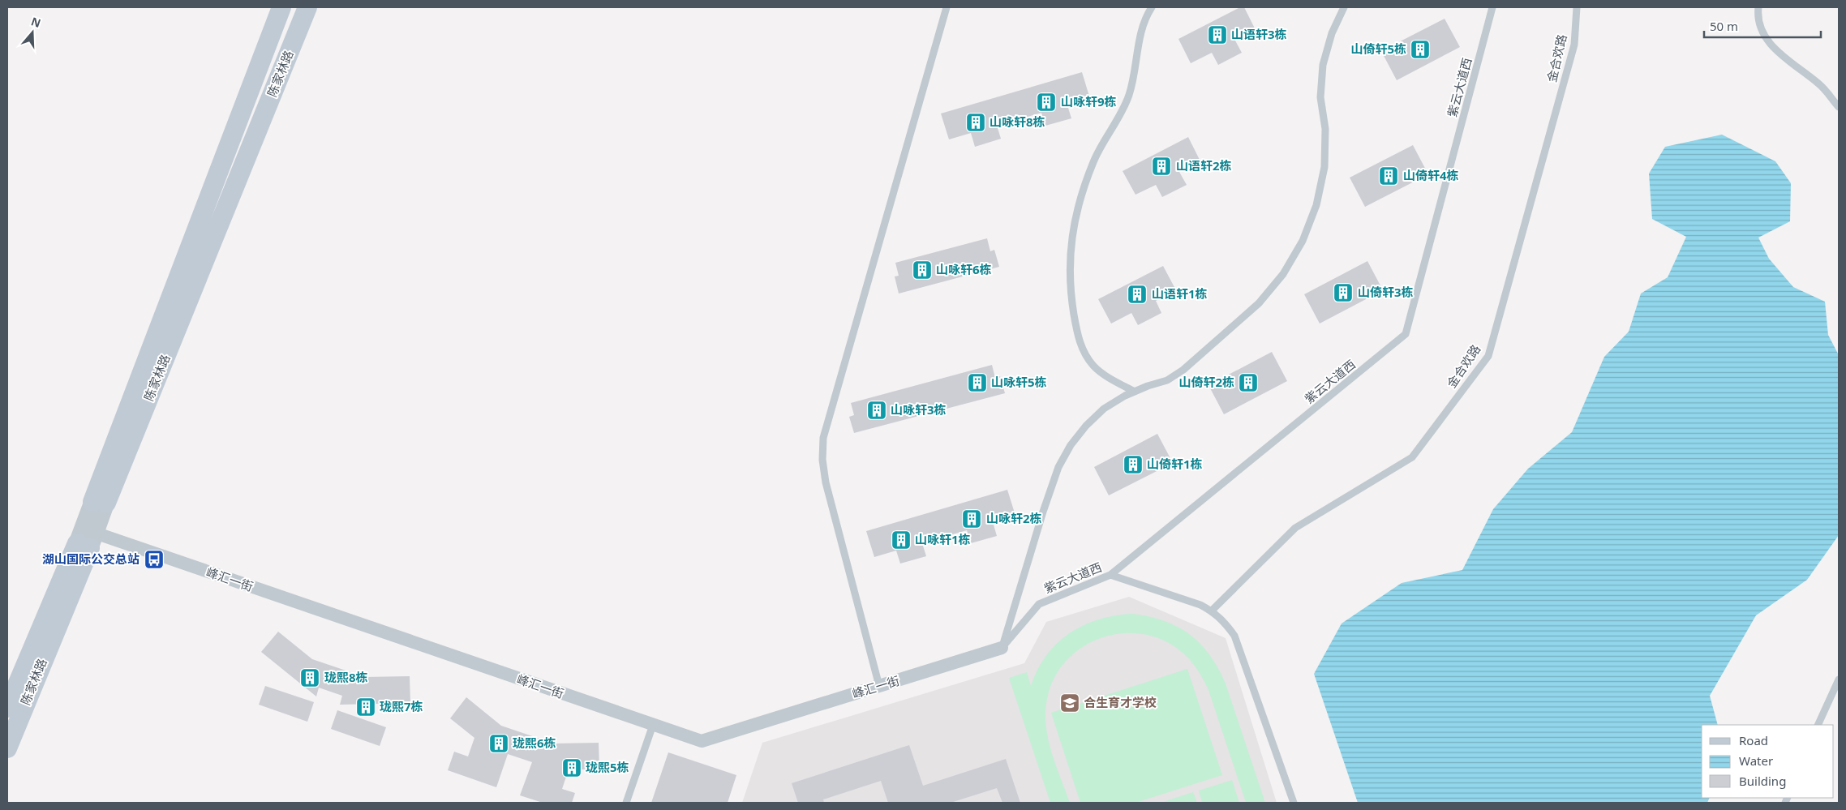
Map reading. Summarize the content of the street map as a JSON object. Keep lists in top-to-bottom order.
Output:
{
  "streets": {
    "main road": ["陈家林路"],
    "street": ["峰汇一街"],
    "lane": ["金合欢路", "紫云大道西"]
  },
  "crossings": [
    ["陈家林路", "峰汇一街"],
    ["紫云大道西", "峰汇一街"]
  ],
  "places": {
    "building": [
      "山语轩3栋",
      "山倚轩5栋",
      "山咏轩9栋",
      "山咏轩8栋",
      "山语轩2栋",
      "山倚轩4栋",
      "山咏轩6栋",
      "山倚轩3栋",
      "山语轩1栋",
      "山咏轩5栋",
      "山倚轩2栋",
      "山咏轩3栋",
      "山倚轩1栋",
      "山咏轩2栋",
      "山咏轩1栋",
      "珑熙8栋",
      "珑熙7栋",
      "珑熙6栋",
      "珑熙5栋"
    ],
    "bus stop": ["湖山国际公交总站"],
    "school or university": ["合生育才学校"]
  },
  "legend": ["Road", "Water", "Building"],
  "scale_bar": "50 m",
  "north": "top"
}
